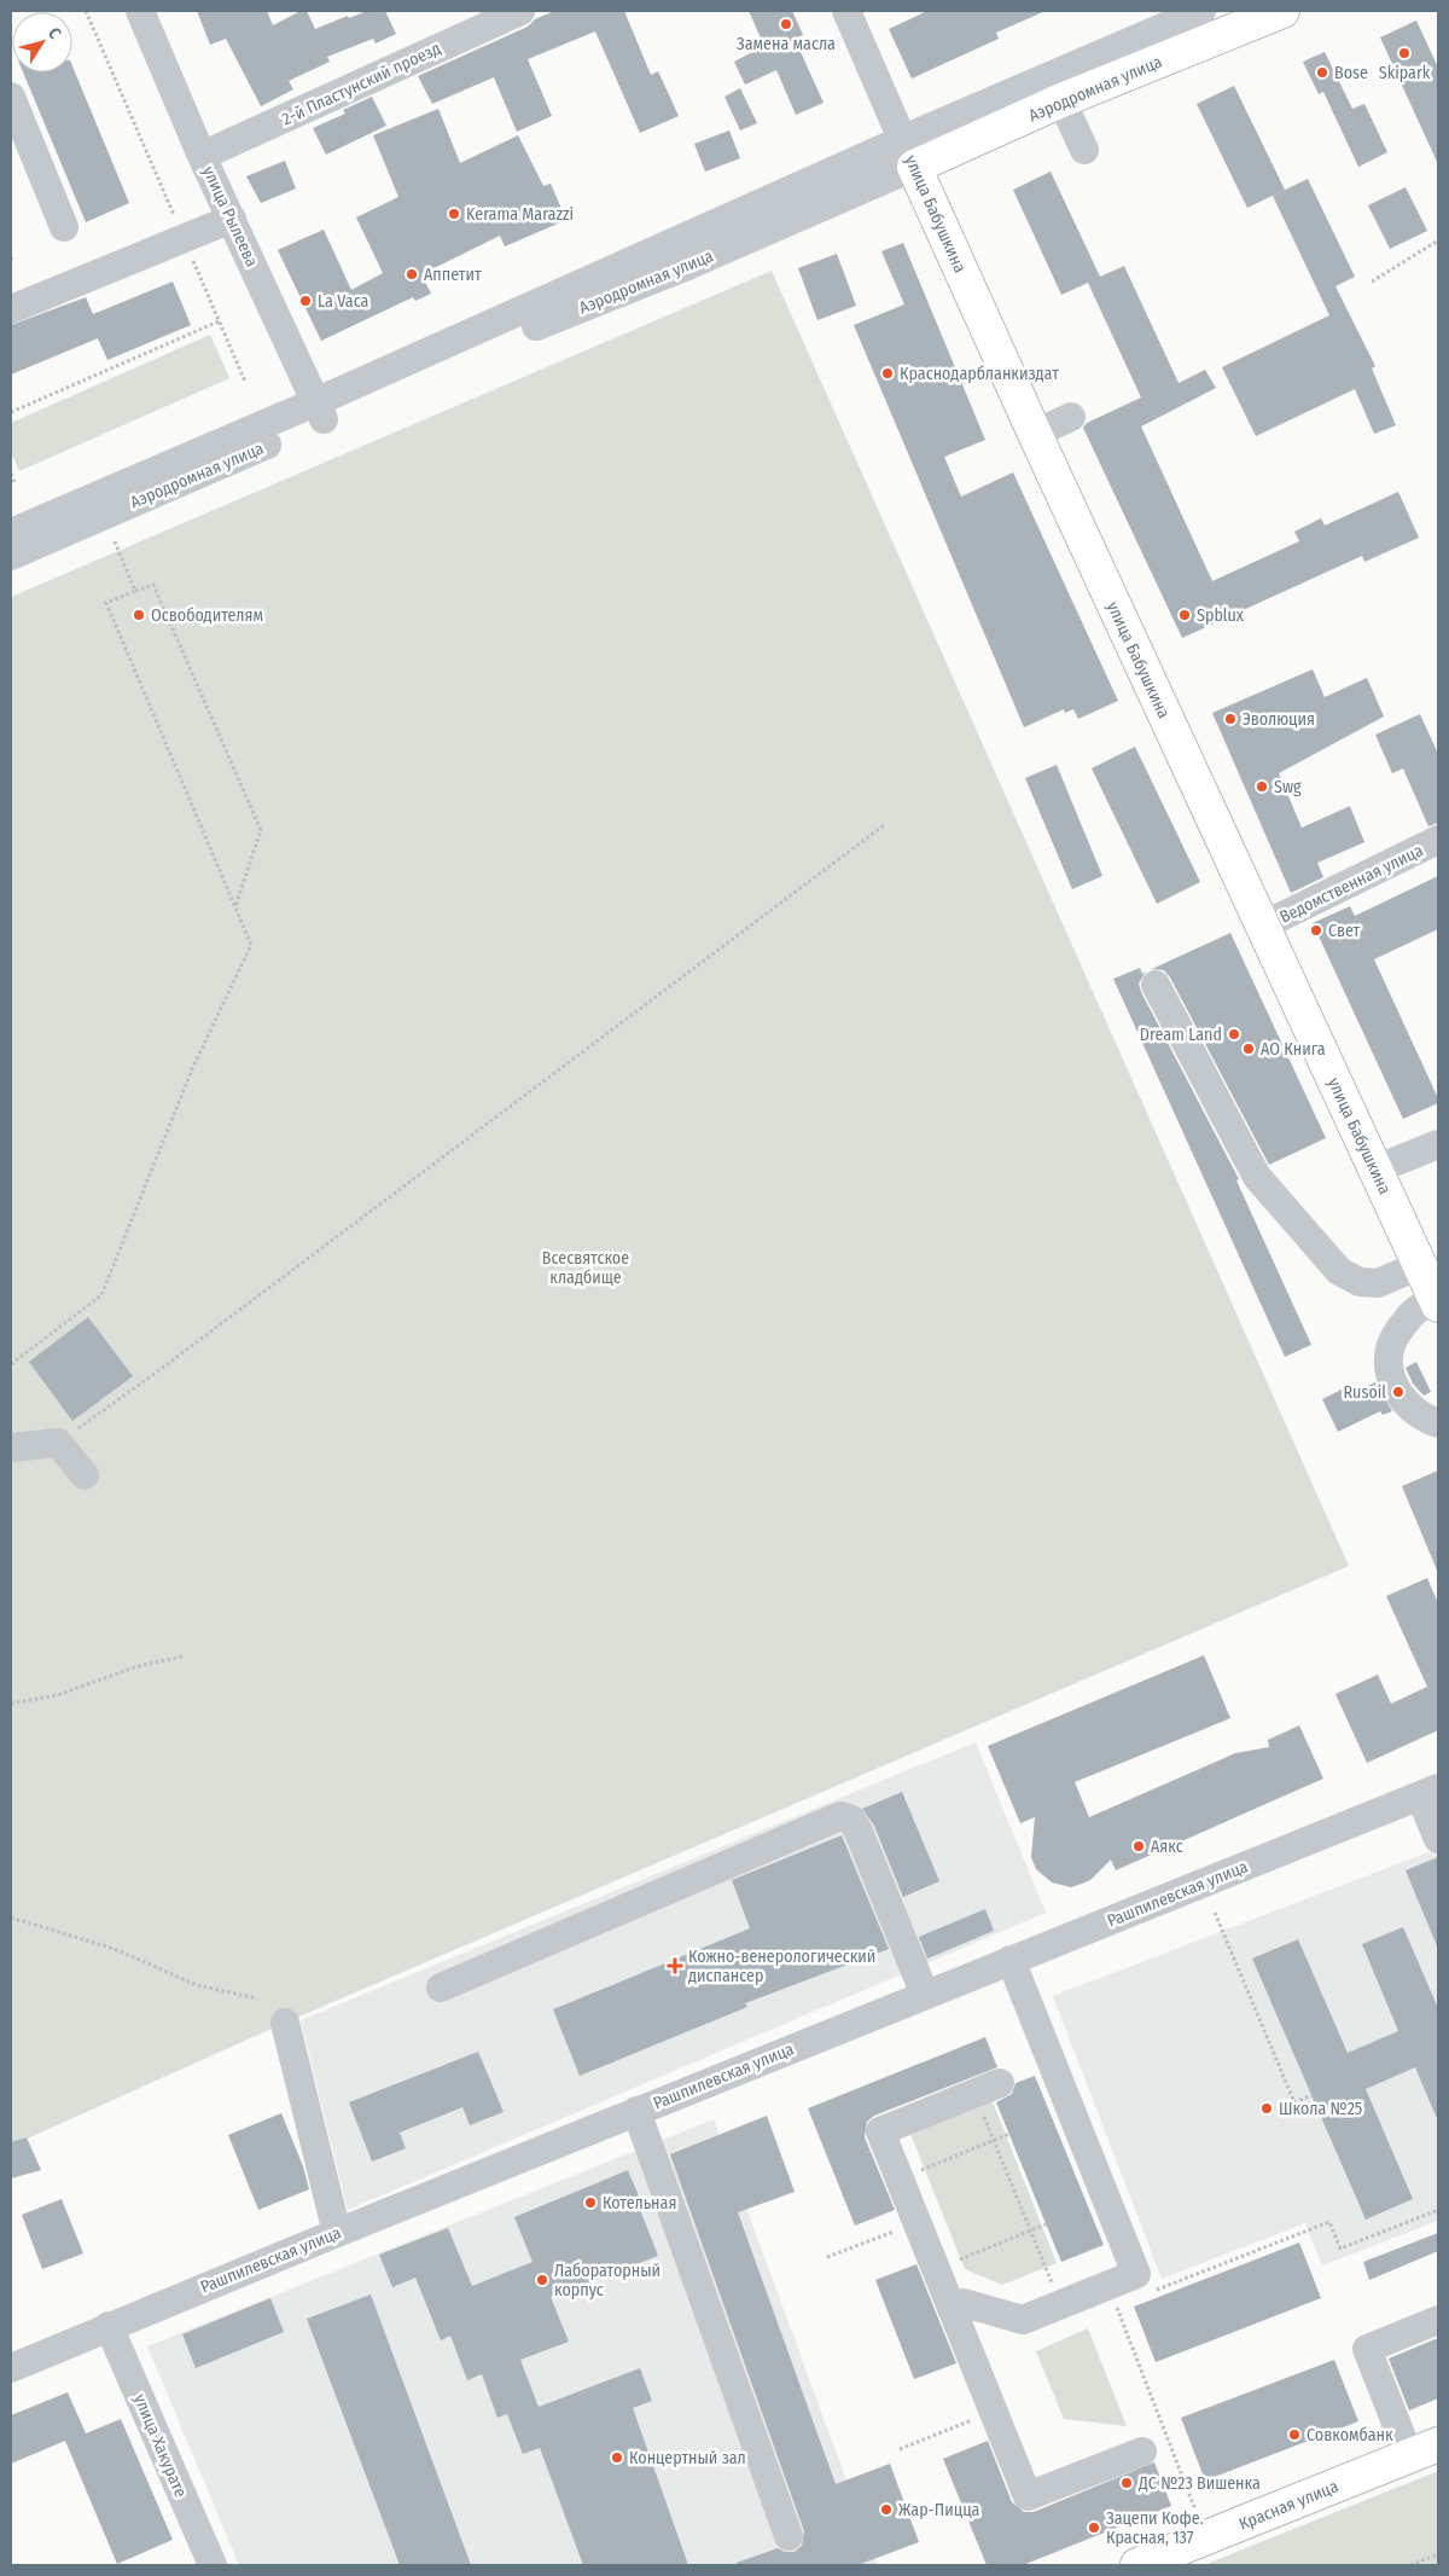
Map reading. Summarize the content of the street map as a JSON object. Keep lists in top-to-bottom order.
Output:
{
  "streets": {
    "main road": ["Аэродромная улица", "улица Бабушкина", "Красная улица"],
    "street": [
      "2-й Пластунский проезд",
      "улица Рылеева",
      "Ведомственная улица",
      "Рашпилевская улица",
      "улица Хакурате"
    ]
  },
  "crossings": [
    ["2-й Пластунский проезд", "улица Рылеева"],
    ["Аэродромная улица", "улица Бабушкина"],
    ["Аэродромная улица", "улица Рылеева"],
    ["улица Бабушкина", "Ведомственная улица"],
    ["Рашпилевская улица", "улица Хакурате"]
  ],
  "parks": ["Всесвятское кладбище"],
  "places": {
    "other": [
      "Замена масла",
      "Skipark",
      "Bose",
      "Kerama Marazzi",
      "Аппетит",
      "La Vaca",
      "Краснодарбланкиздат",
      "Освободителям",
      "Spblux",
      "Эволюция",
      "Swg",
      "Свет",
      "Dream Land",
      "АО Книга",
      "Rusoil",
      "Аякс",
      "Школа №25",
      "Котельная",
      "Лабораторный корпус",
      "Совкомбанк",
      "Концертный зал",
      "ДС №23 Вишенка",
      "Жар-Пицца",
      "Зацепи Кофе. Красная, 137"
    ],
    "health": ["Кожно-венерологический диспансер"]
  },
  "north": "top right"
}
